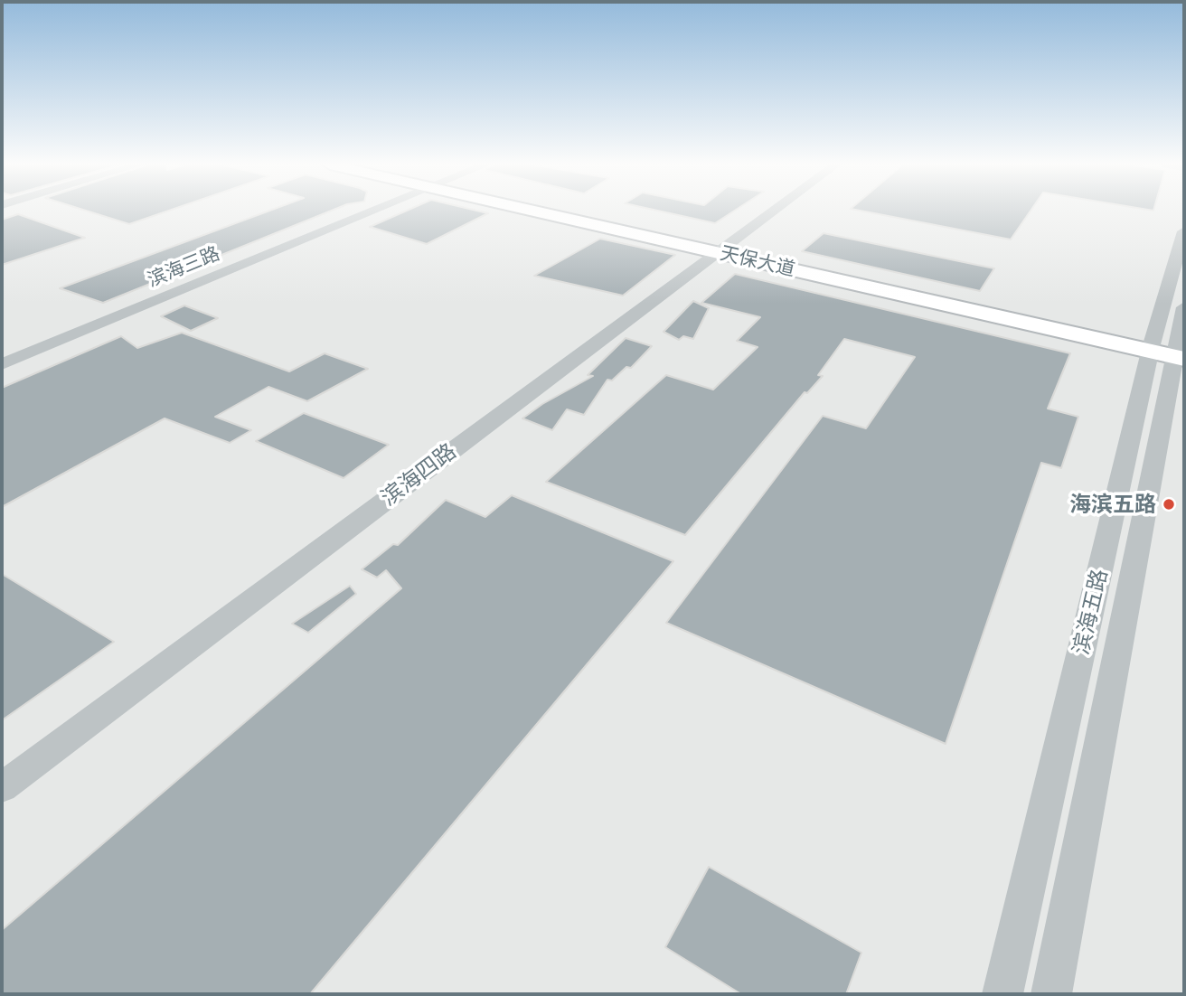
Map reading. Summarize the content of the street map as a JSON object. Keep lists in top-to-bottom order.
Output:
{
  "streets": {
    "main road": ["天保大道"],
    "street": ["滨海三路", "滨海四路", "滨海五路"]
  },
  "crossings": [
    ["天保大道", "滨海四路"],
    ["天保大道", "滨海五路"]
  ],
  "places": ["海滨五路"]
}
